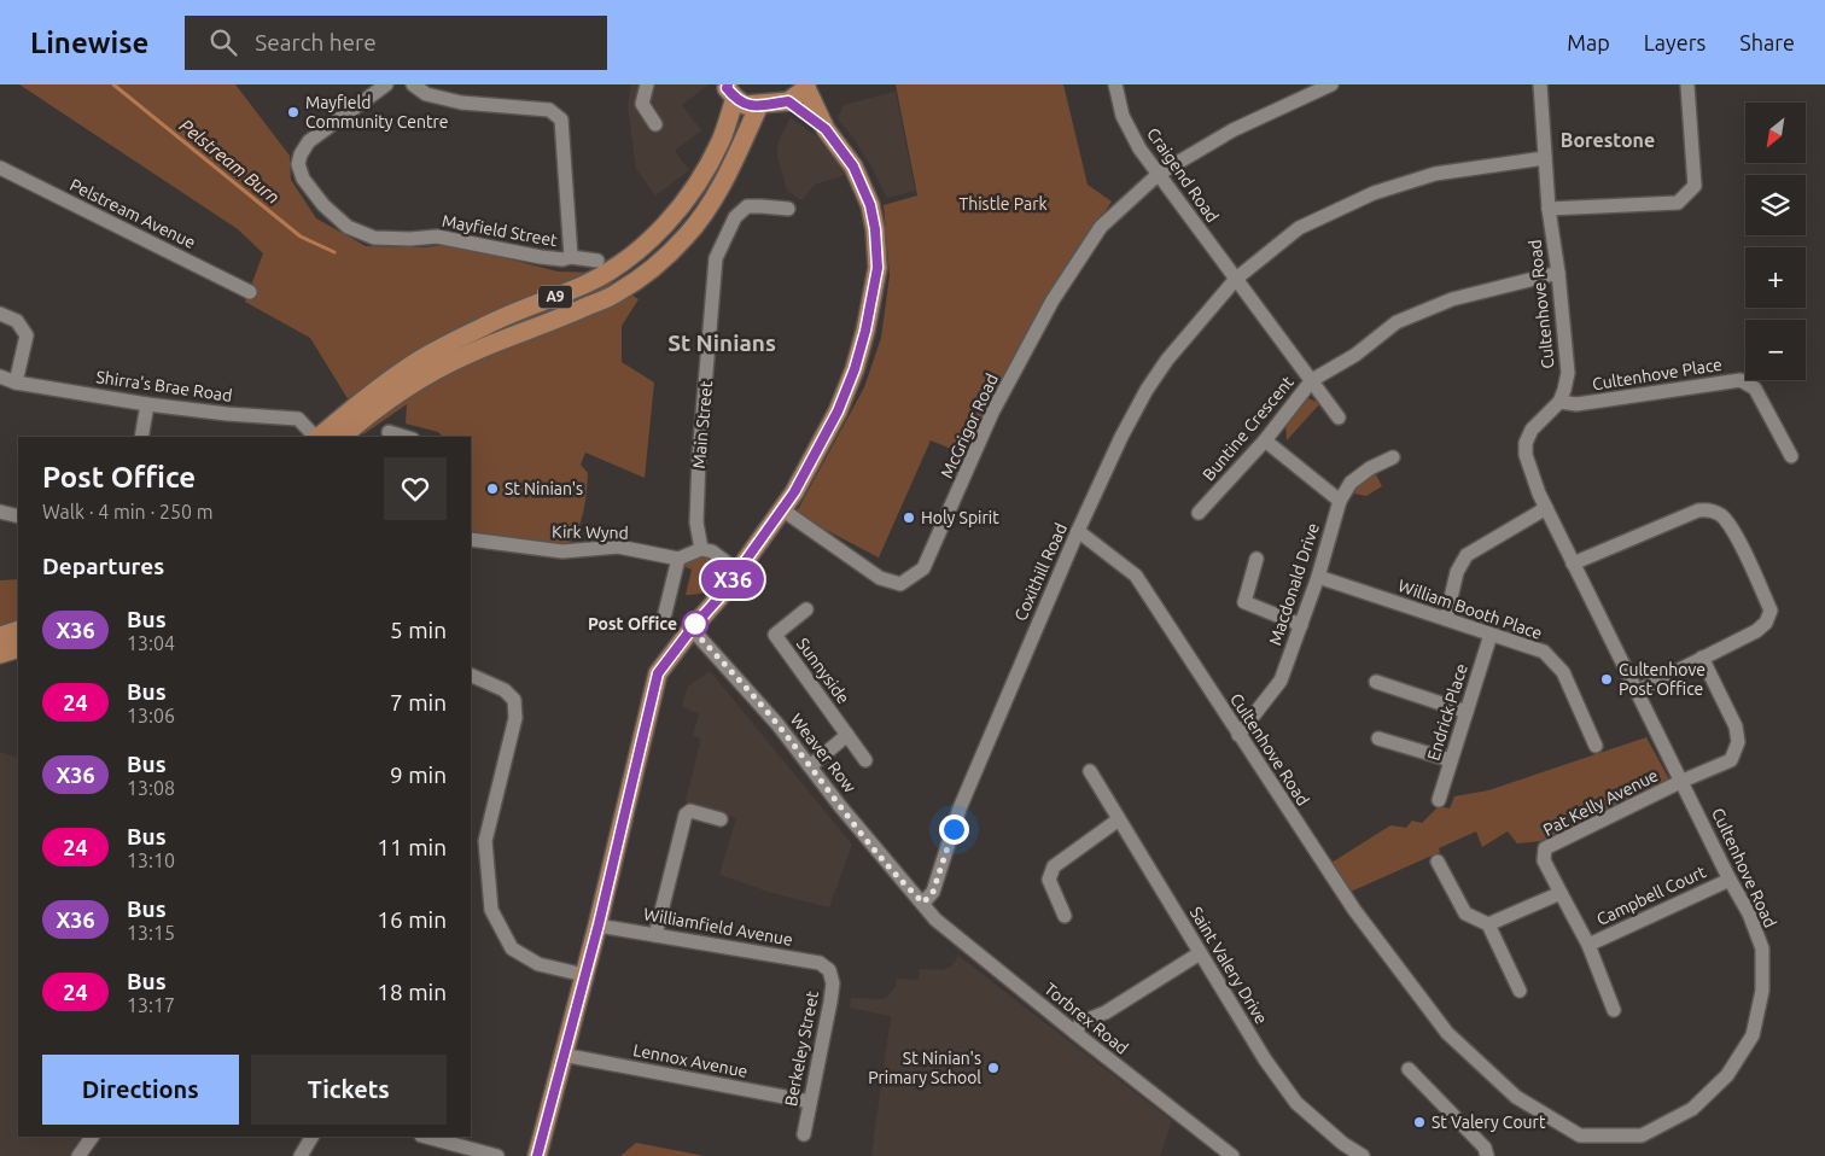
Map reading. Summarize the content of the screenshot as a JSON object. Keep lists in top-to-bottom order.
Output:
{
  "streets": {
    "main road": ["A9"],
    "street": [
      "Craigend Road",
      "Pelstream Avenue",
      "Mayfield Street",
      "Cultenhove Road",
      "Cultenhove Place",
      "Shirra's Brae Road",
      "Main Street",
      "McGrigor Road",
      "Buntine Crescent",
      "Kirk Wynd",
      "Coxithill Road",
      "Macdonald Drive",
      "William Booth Place",
      "Sunnyside",
      "Endrick Place",
      "Weaver Row",
      "Pat Kelly Avenue",
      "Campbell Court",
      "Williamfield Avenue",
      "Saint Valery Drive",
      "Torbrex Road",
      "Berkeley Street",
      "Lennox Avenue"
    ]
  },
  "crossings": [
    ["Craigend Road", "McGrigor Road"],
    ["Craigend Road", "Buntine Crescent"],
    ["Craigend Road", "Coxithill Road"],
    ["Cultenhove Road", "Cultenhove Place"],
    ["Cultenhove Road", "Buntine Crescent"],
    ["Cultenhove Road", "Coxithill Road"],
    ["Cultenhove Road", "Macdonald Drive"],
    ["Cultenhove Road", "Pat Kelly Avenue"],
    ["Cultenhove Road", "Campbell Court"],
    ["Coxithill Road", "Weaver Row"],
    ["Coxithill Road", "Torbrex Road"],
    ["Macdonald Drive", "William Booth Place"],
    ["William Booth Place", "Endrick Place"],
    ["Weaver Row", "Torbrex Road"],
    ["Pat Kelly Avenue", "Campbell Court"],
    ["Williamfield Avenue", "Berkeley Street"],
    ["Berkeley Street", "Lennox Avenue"]
  ],
  "districts": ["Borestone", "St Ninians"],
  "water": ["Pelstream Burn"],
  "parks": ["Thistle Park"],
  "places": [
    "Mayfield Community Centre",
    "St Ninian's",
    "Holy Spirit",
    "Post Office",
    "Cultenhove Post Office",
    "St Ninian's Primary School",
    "St Valery Court"
  ],
  "lines": ["bus line X36"],
  "north": "bottom left",
  "page": {
    "header": "Linewise",
    "search": "Search here",
    "nav": ["Map", "Layers", "Share"],
    "on_map": "X36",
    "map_buttons": ["+", "−"],
    "heading": [
      ["Post Office", "Walk · 4 min · 250 m"],
      "Departures"
    ],
    "list": [
      {
        "mark": "X36",
        "name": "Bus",
        "note": "13:04",
        "value": "5 min"
      },
      {
        "mark": "24",
        "name": "Bus",
        "note": "13:06",
        "value": "7 min"
      },
      {
        "mark": "X36",
        "name": "Bus",
        "note": "13:08",
        "value": "9 min"
      },
      {
        "mark": "24",
        "name": "Bus",
        "note": "13:10",
        "value": "11 min"
      },
      {
        "mark": "X36",
        "name": "Bus",
        "note": "13:15",
        "value": "16 min"
      },
      {
        "mark": "24",
        "name": "Bus",
        "note": "13:17",
        "value": "18 min"
      }
    ],
    "buttons": ["Directions", "Tickets"]
  }
}
